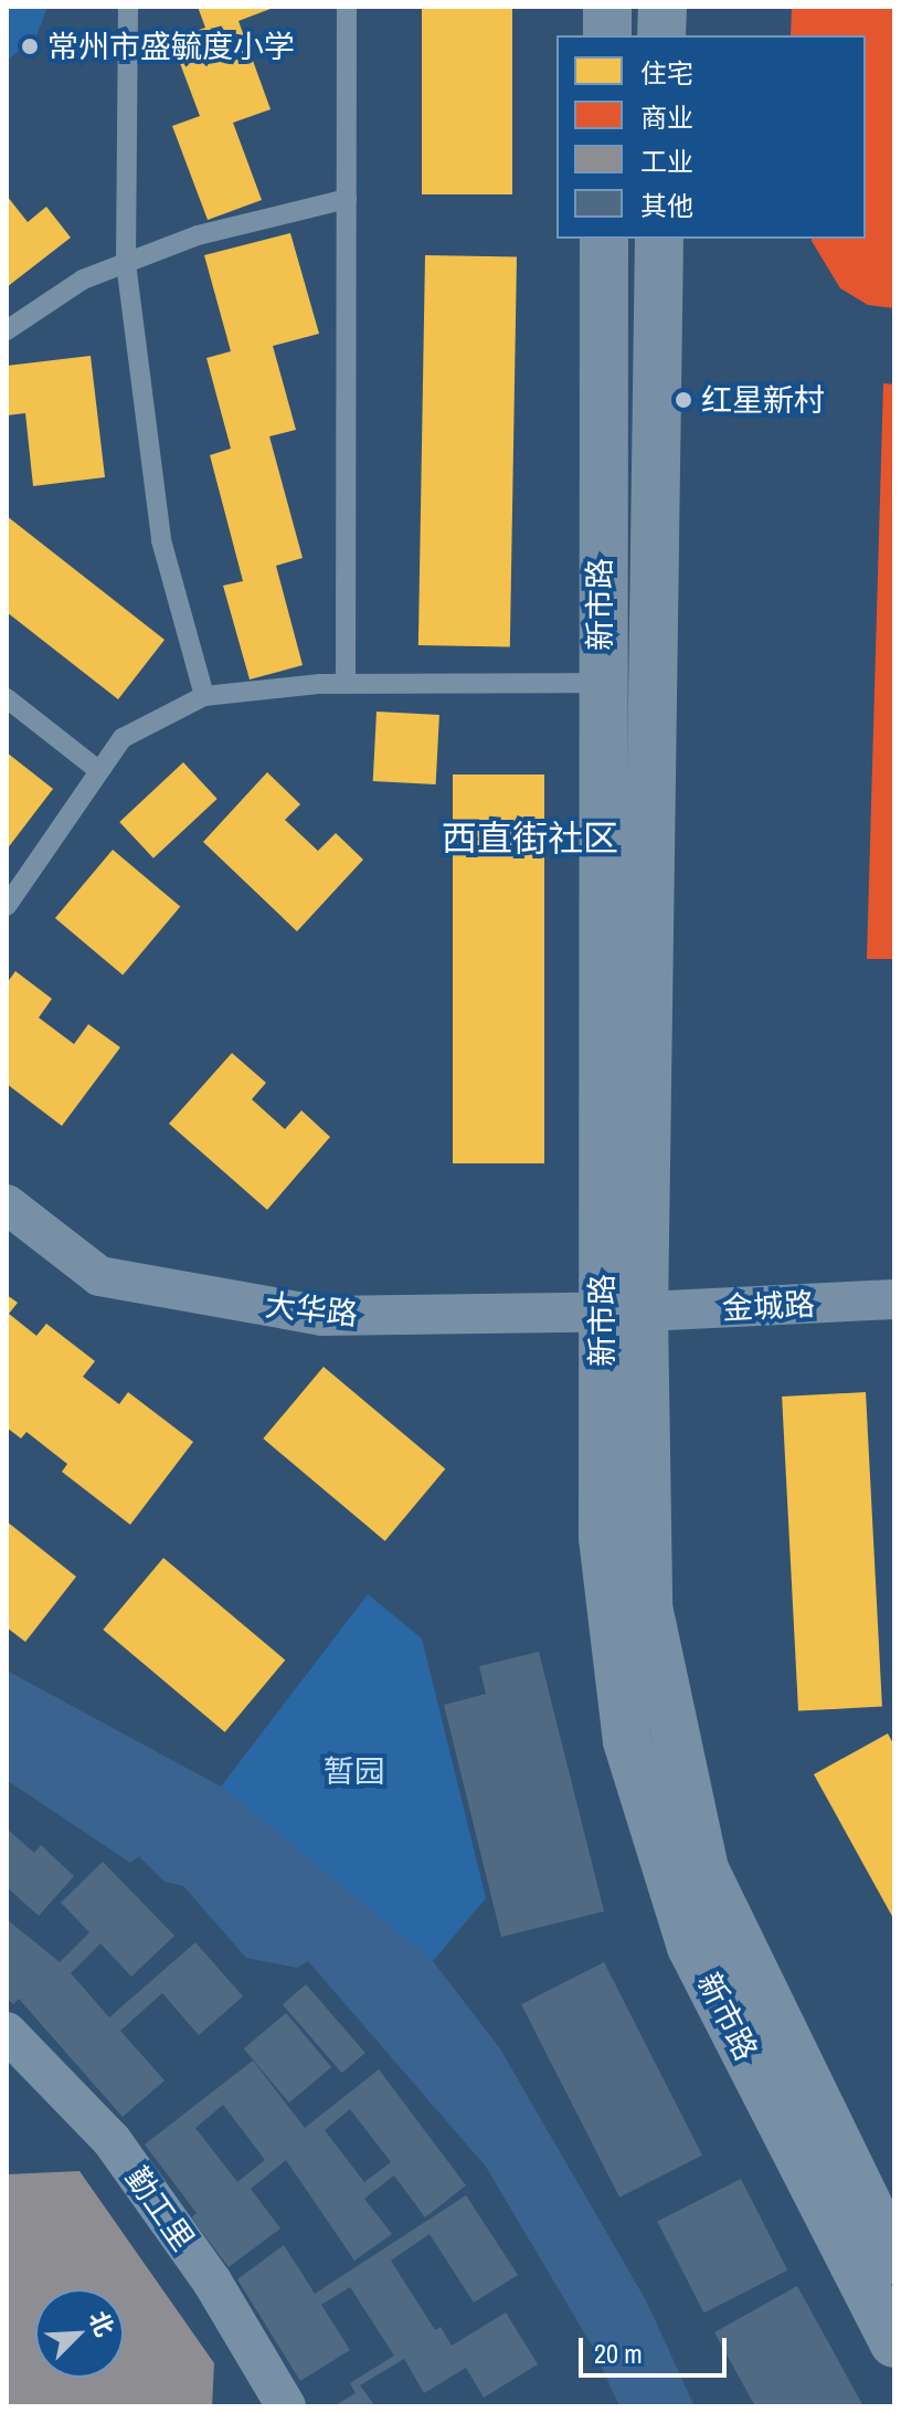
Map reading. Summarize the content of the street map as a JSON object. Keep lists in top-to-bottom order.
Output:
{
  "streets": {
    "street": [
      "新市路",
      "金城路",
      "大华路",
      "勤工里"
    ]
  },
  "crossings": [
    ["新市路", "金城路"],
    ["新市路", "大华路"],
    ["金城路", "大华路"]
  ],
  "districts": ["西直街社区"],
  "parks": ["暂园"],
  "places": ["常州市盛毓度小学", "红星新村"],
  "legend": [
    "住宅",
    "商业",
    "工业",
    "其他"
  ],
  "scale_bar": "20 m",
  "north": "top right"
}
